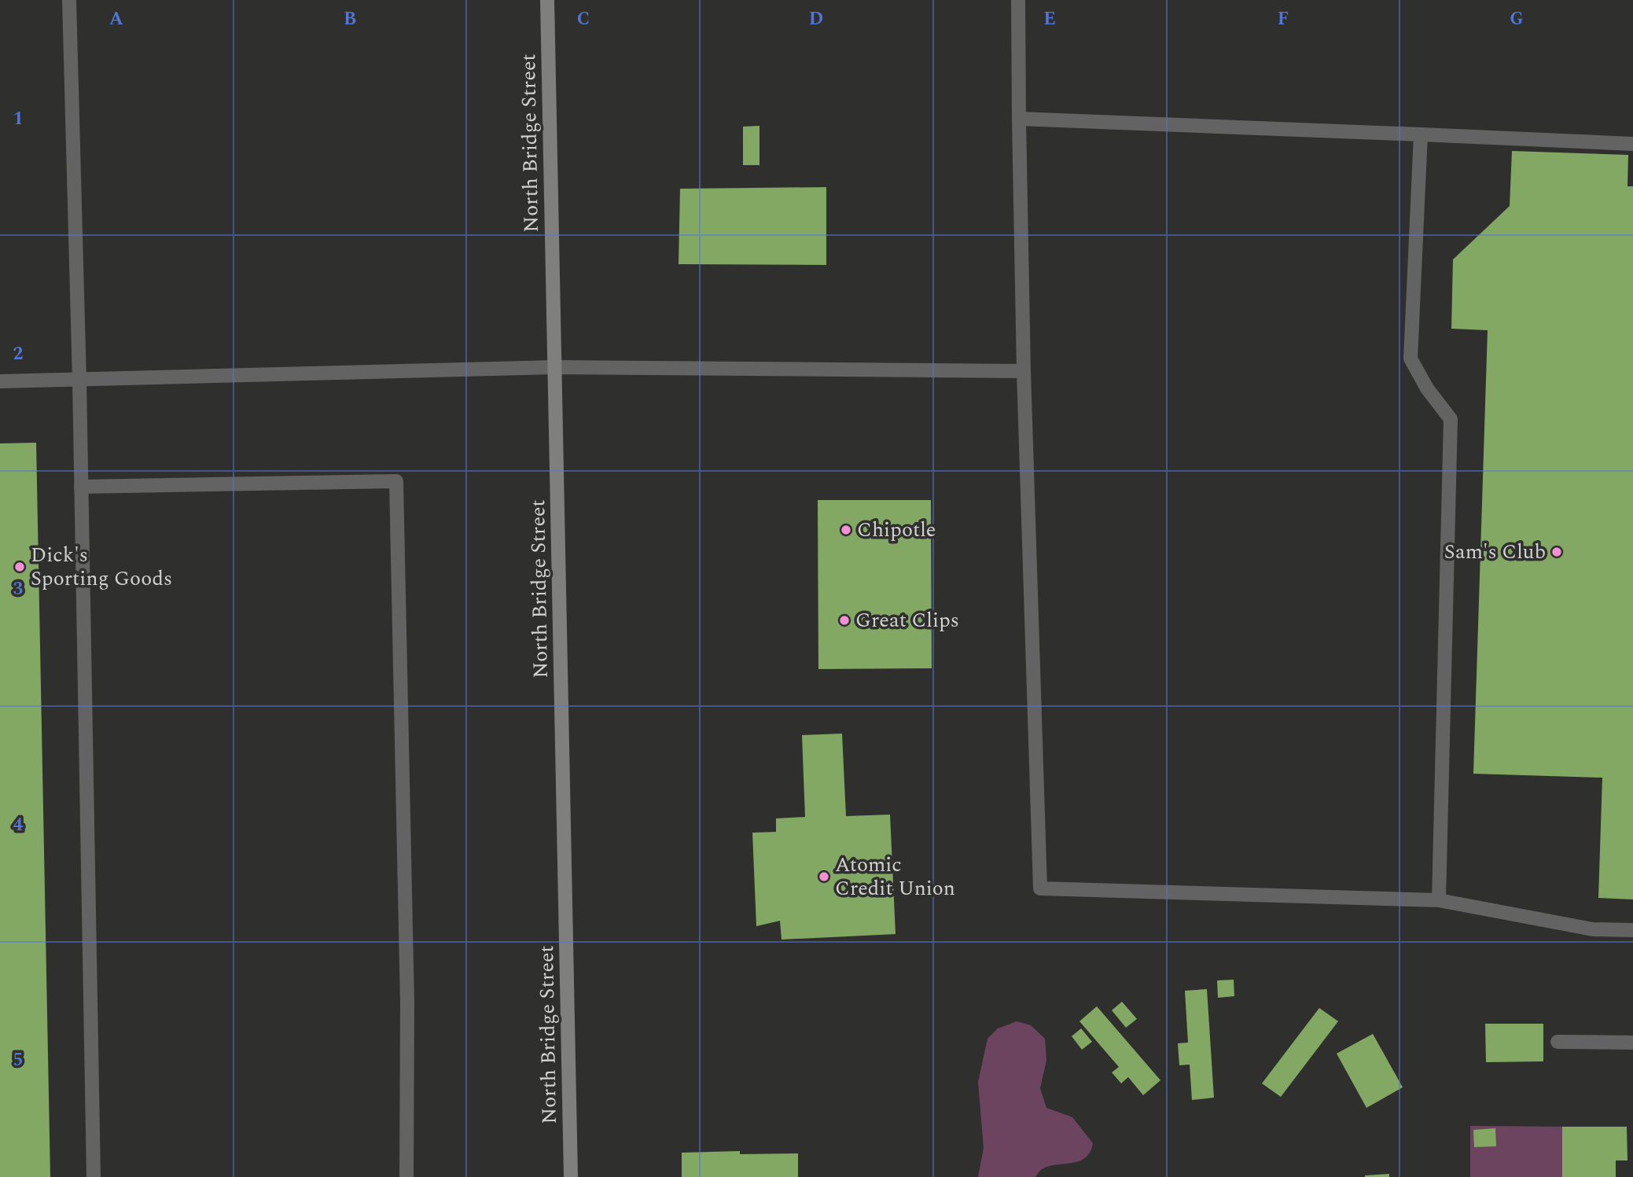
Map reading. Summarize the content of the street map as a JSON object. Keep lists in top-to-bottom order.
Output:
{
  "streets": {
    "main road": ["North Bridge Street"]
  },
  "places": [
    "Chipotle",
    "Sam's Club",
    "Dick's Sporting Goods",
    "Great Clips",
    "Atomic Credit Union"
  ],
  "grid": {
    "columns": [
      "A",
      "B",
      "C",
      "D",
      "E",
      "F",
      "G"
    ],
    "rows": [
      "1",
      "2",
      "3",
      "4",
      "5"
    ]
  }
}
